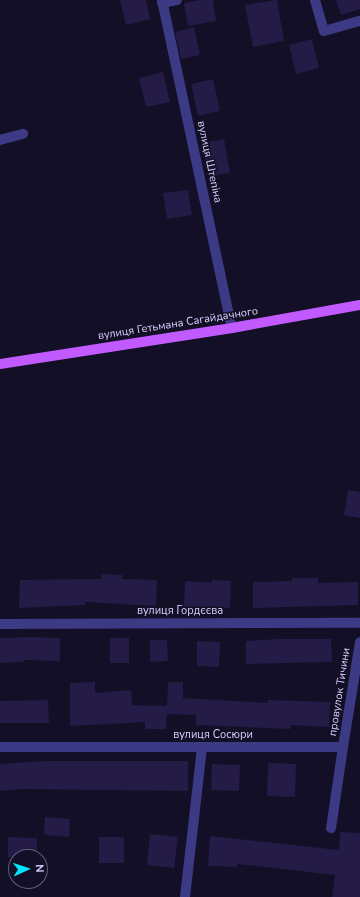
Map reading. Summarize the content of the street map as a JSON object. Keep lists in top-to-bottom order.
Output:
{
  "streets": {
    "main road": ["вулиця Гетьмана Сагайдачного"],
    "street": [
      "вулиця Штепіна",
      "вулиця Гордєєва",
      "провулок Тичини",
      "вулиця Сосюри"
    ]
  },
  "crossings": [
    ["вулиця Штепіна", "вулиця Гетьмана Сагайдачного"],
    ["провулок Тичини", "вулиця Сосюри"]
  ],
  "north": "right"
}
